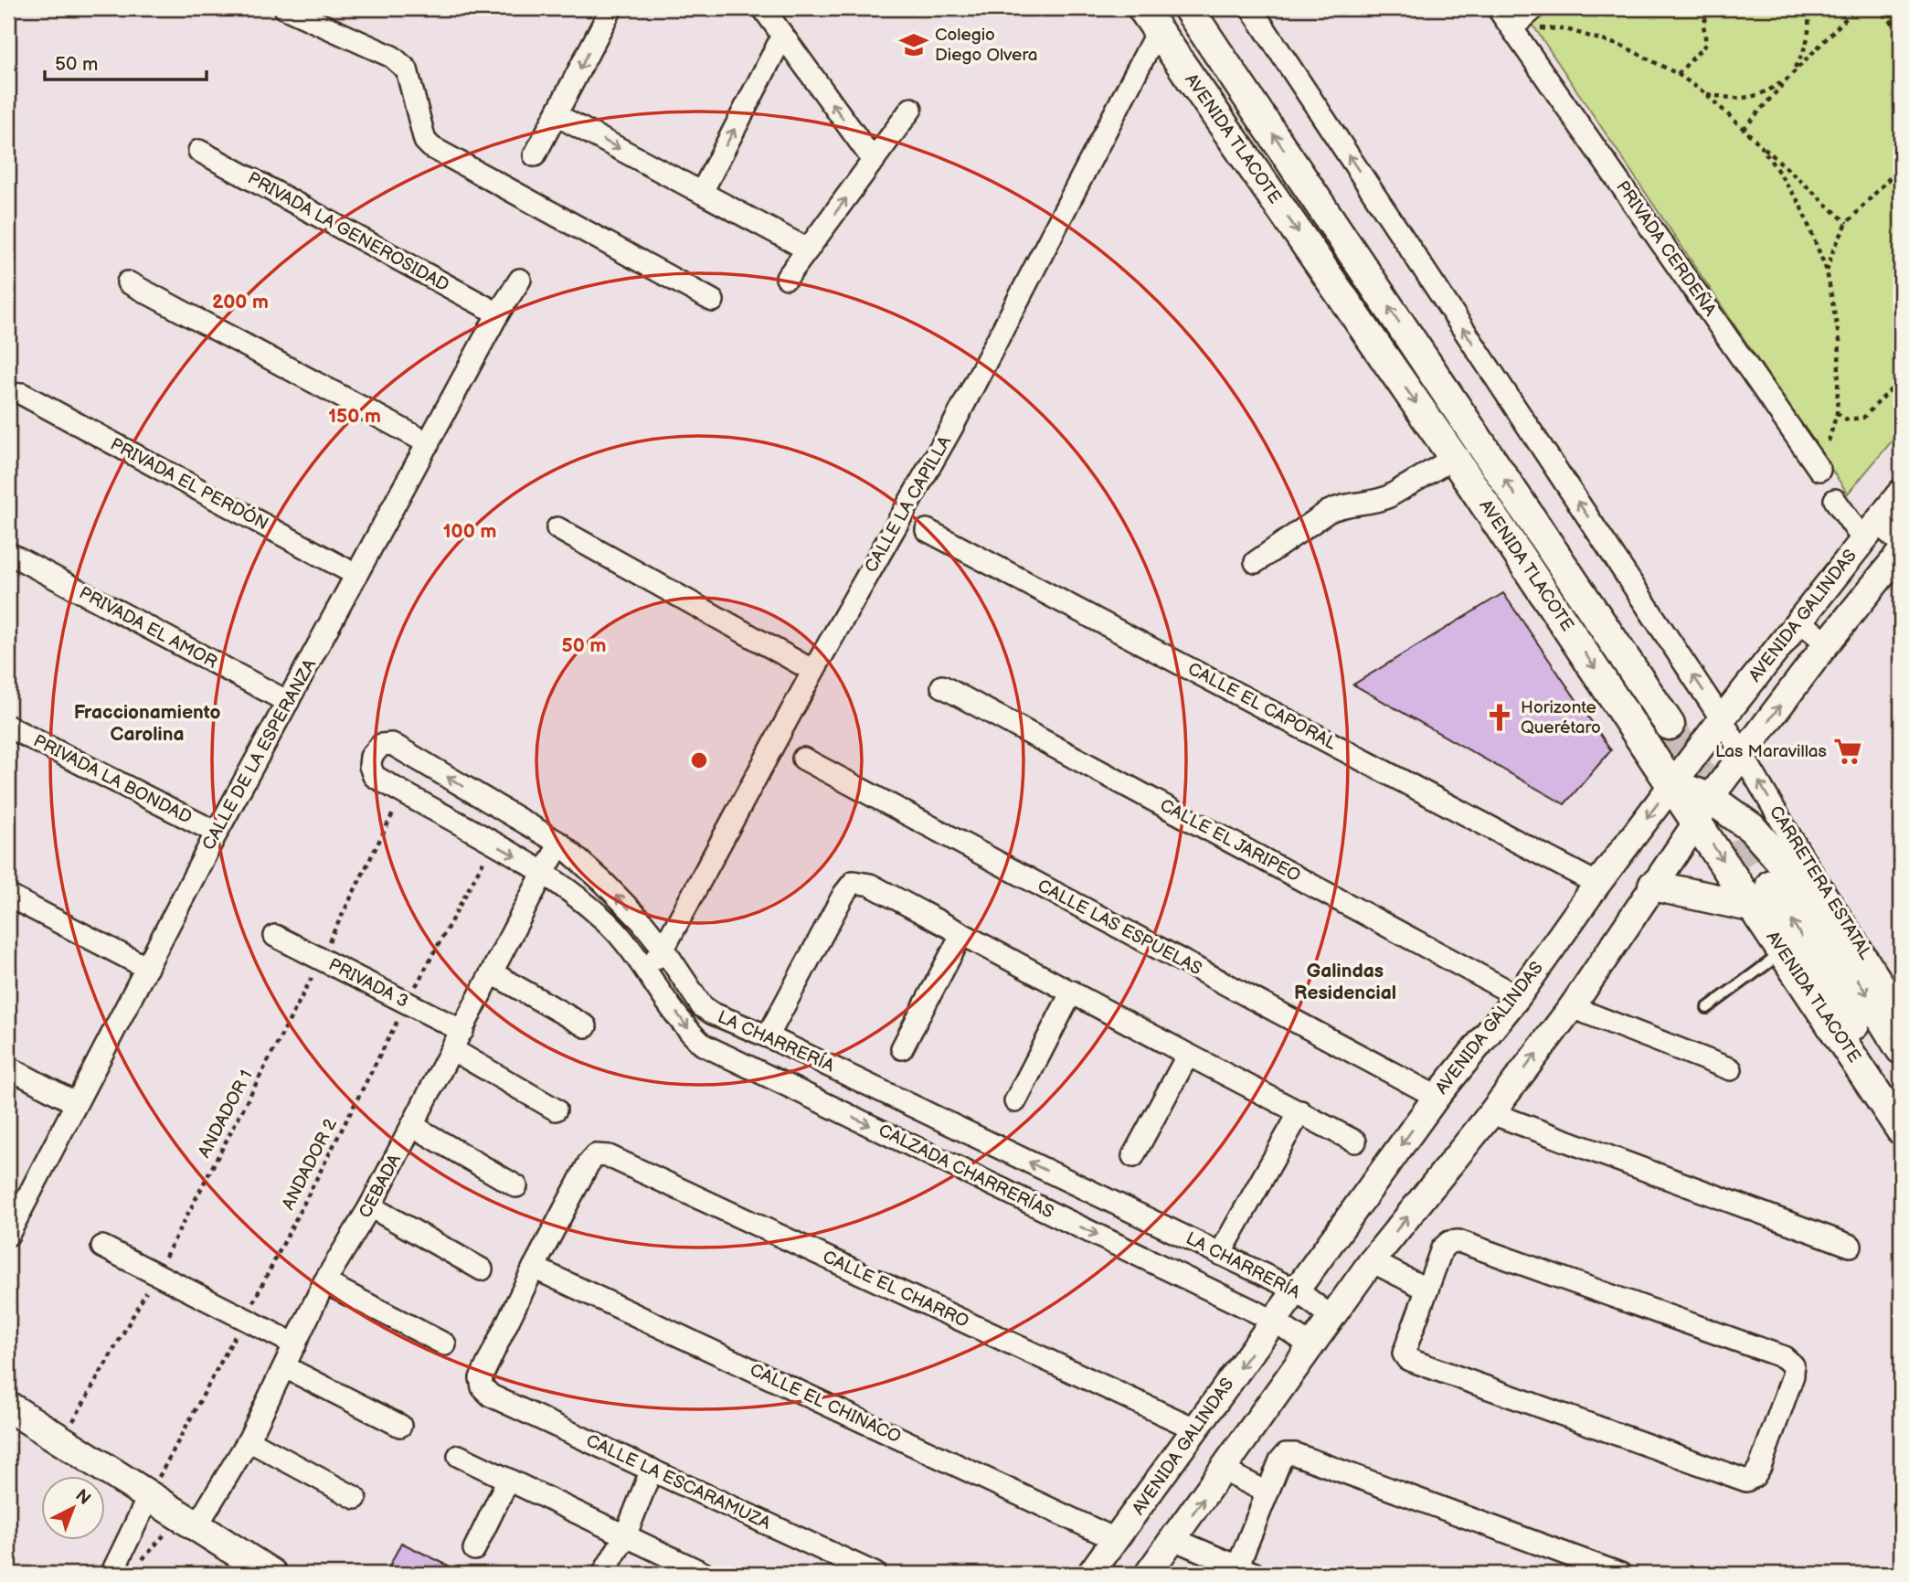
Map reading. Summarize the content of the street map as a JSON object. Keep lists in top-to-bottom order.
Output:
{
  "streets": {
    "main road": ["AVENIDA TLACOTE"],
    "street": [
      "PRIVADA LA GENEROSIDAD",
      "PRIVADA CERDEÑA",
      "PRIVADA EL PERDÓN",
      "CALLE LA CAPILLA",
      "AVENIDA GALINDAS",
      "PRIVADA EL AMOR",
      "CALLE EL CAPORAL",
      "CALLE DE LA ESPERANZA",
      "PRIVADA LA BONDAD",
      "CALLE EL JARIPEO",
      "CARRETERA ESTATAL",
      "CALLE LAS ESPUELAS",
      "PRIVADA 3",
      "LA CHARRERÍA",
      "CALZADA CHARRERÍAS",
      "CEBADA",
      "CALLE EL CHARRO",
      "CALLE EL CHINACO",
      "CALLE LA ESCARAMUZA"
    ],
    "path": ["ANDADOR 1", "ANDADOR 2"]
  },
  "crossings": [
    ["AVENIDA TLACOTE", "CALLE LA CAPILLA"],
    ["AVENIDA TLACOTE", "AVENIDA GALINDAS"],
    ["PRIVADA LA GENEROSIDAD", "CALLE DE LA ESPERANZA"],
    ["PRIVADA EL PERDÓN", "CALLE DE LA ESPERANZA"],
    ["CALLE LA CAPILLA", "LA CHARRERÍA"],
    ["CALLE LA CAPILLA", "CALZADA CHARRERÍAS"],
    ["AVENIDA GALINDAS", "CALLE EL CAPORAL"],
    ["AVENIDA GALINDAS", "CALLE EL JARIPEO"],
    ["AVENIDA GALINDAS", "CARRETERA ESTATAL"],
    ["AVENIDA GALINDAS", "CALLE LAS ESPUELAS"],
    ["AVENIDA GALINDAS", "LA CHARRERÍA"],
    ["AVENIDA GALINDAS", "CALZADA CHARRERÍAS"],
    ["AVENIDA GALINDAS", "CALLE EL CHARRO"],
    ["AVENIDA GALINDAS", "CALLE EL CHINACO"],
    ["PRIVADA EL AMOR", "CALLE DE LA ESPERANZA"],
    ["CALLE DE LA ESPERANZA", "PRIVADA LA BONDAD"],
    ["PRIVADA 3", "ANDADOR 1"],
    ["PRIVADA 3", "ANDADOR 2"],
    ["PRIVADA 3", "CEBADA"],
    ["LA CHARRERÍA", "ANDADOR 1"],
    ["LA CHARRERÍA", "ANDADOR 2"],
    ["LA CHARRERÍA", "CALZADA CHARRERÍAS"],
    ["LA CHARRERÍA", "CEBADA"],
    ["CALZADA CHARRERÍAS", "CEBADA"],
    ["CALLE EL CHARRO", "CALLE EL CHINACO"],
    ["CALLE EL CHARRO", "CALLE LA ESCARAMUZA"],
    ["CALLE EL CHINACO", "CALLE LA ESCARAMUZA"]
  ],
  "one_way": ["CARRETERA ESTATAL", "CALZADA CHARRERÍAS"],
  "districts": ["Fraccionamiento Carolina", "Galindas Residencial"],
  "places": {
    "school or university": ["Colegio Diego Olvera"],
    "church": ["Horizonte Querétaro"],
    "supermarket": ["Las Maravillas"]
  },
  "scale_bar": "50 m",
  "north": "top right",
  "rings": [
    "200 m",
    "150 m",
    "100 m",
    "50 m"
  ]
}
